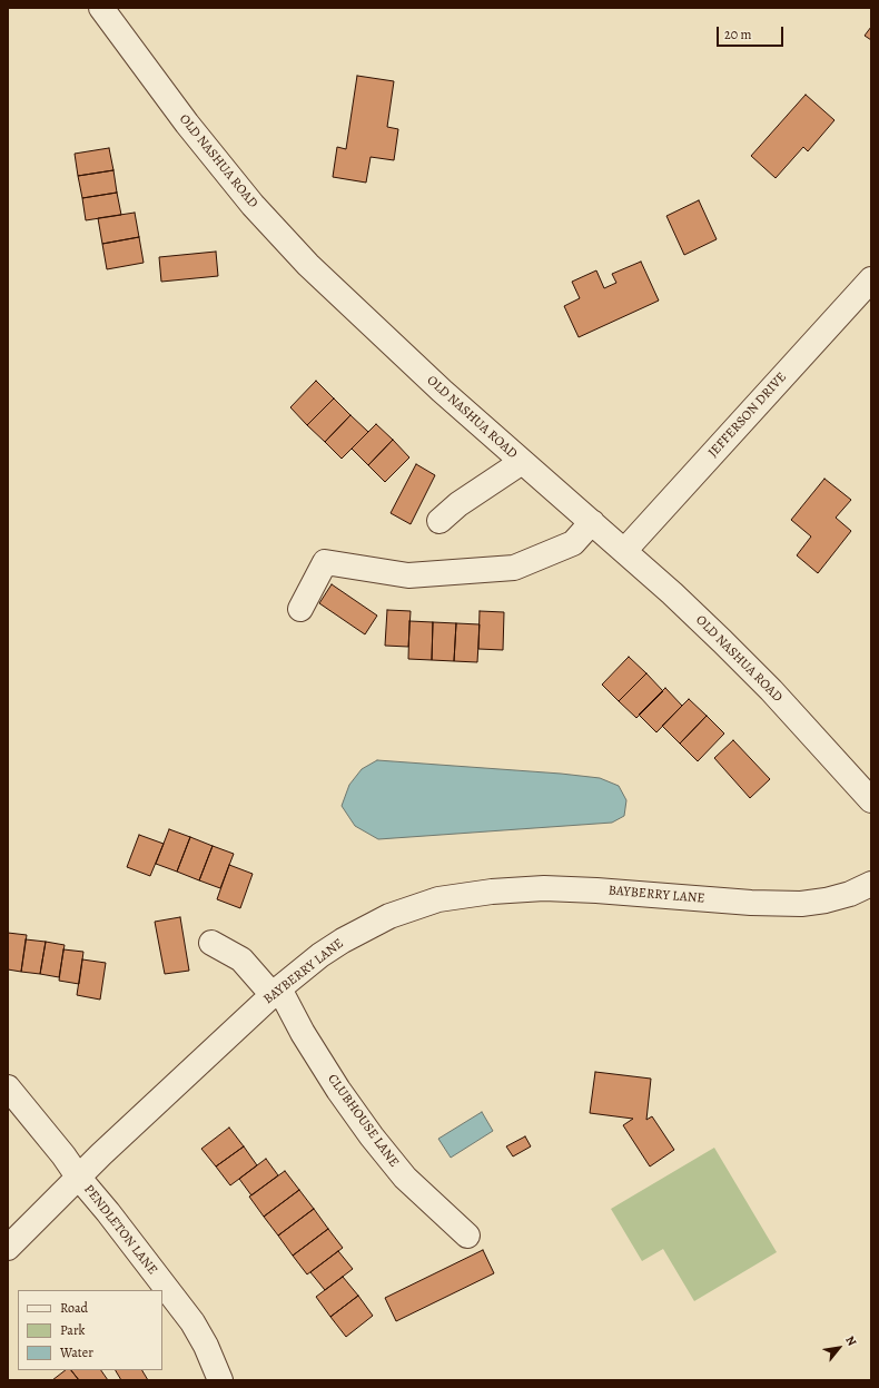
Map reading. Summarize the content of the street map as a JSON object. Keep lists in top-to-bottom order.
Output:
{
  "streets": {
    "street": [
      "OLD NASHUA ROAD",
      "JEFFERSON DRIVE",
      "BAYBERRY LANE",
      "CLUBHOUSE LANE",
      "PENDLETON LANE"
    ]
  },
  "crossings": [
    ["OLD NASHUA ROAD", "JEFFERSON DRIVE"],
    ["BAYBERRY LANE", "CLUBHOUSE LANE"],
    ["BAYBERRY LANE", "PENDLETON LANE"]
  ],
  "legend": ["Road", "Park", "Water"],
  "scale_bar": "20 m",
  "north": "top right"
}
